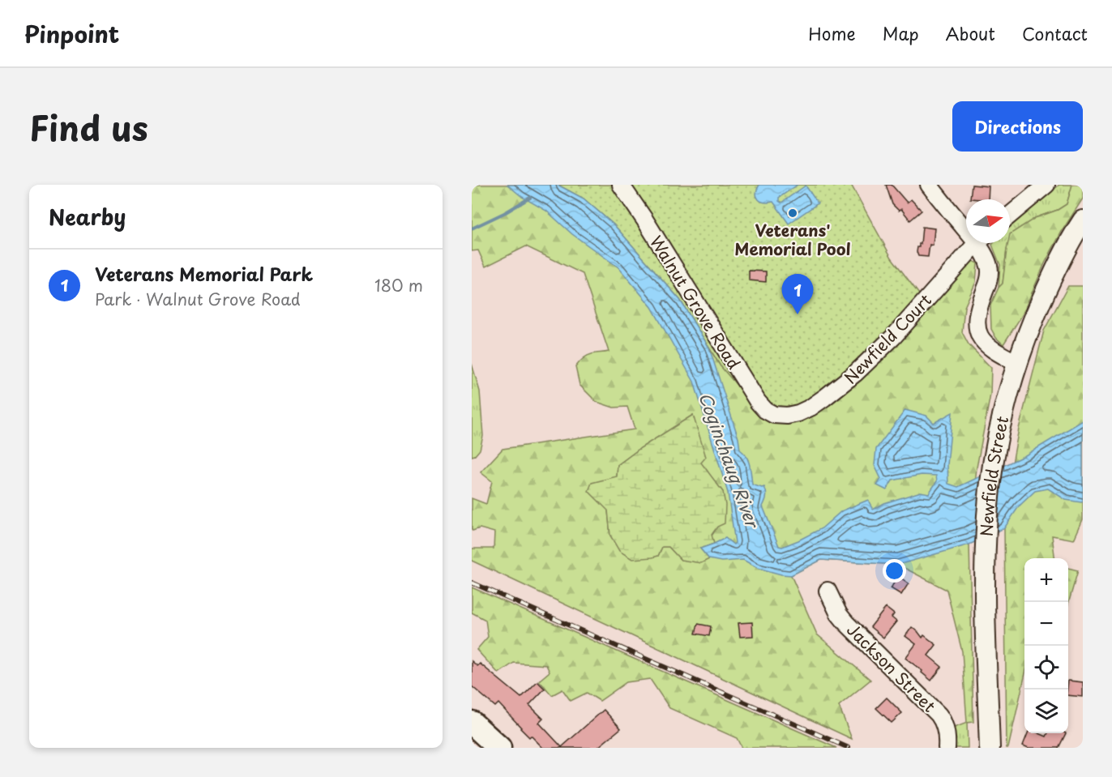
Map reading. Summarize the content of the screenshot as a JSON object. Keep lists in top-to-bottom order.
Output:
{
  "streets": {
    "main road": ["Newfield Street"],
    "street": ["Walnut Grove Road", "Newfield Court", "Jackson Street"]
  },
  "crossings": [
    ["Walnut Grove Road", "Newfield Court"]
  ],
  "water": ["Coginchaug River"],
  "places": ["Veterans' Memorial Pool"],
  "north": "right",
  "page": {
    "header": "Pinpoint",
    "nav": [
      "Home",
      "Map",
      "About",
      "Contact"
    ],
    "title": "Find us",
    "buttons": "Directions",
    "heading": "Nearby",
    "list": [
      {
        "mark": "1",
        "name": "Veterans Memorial Park",
        "note": "Park · Walnut Grove Road",
        "value": "180 m"
      }
    ],
    "pins": "1",
    "map_buttons": ["+", "−"]
  }
}
